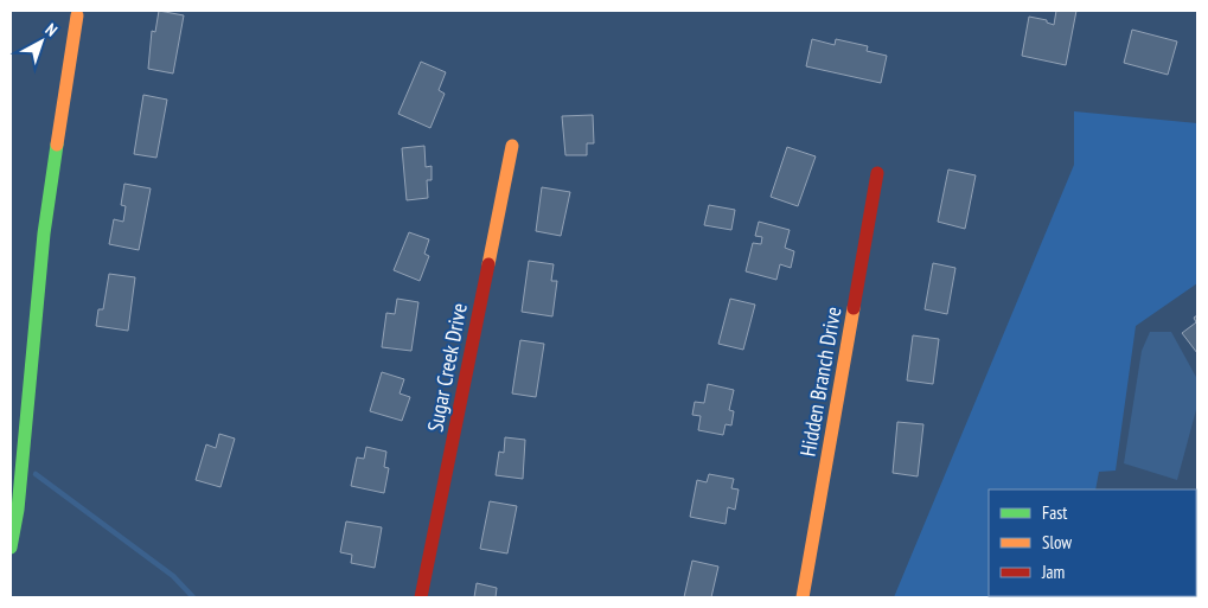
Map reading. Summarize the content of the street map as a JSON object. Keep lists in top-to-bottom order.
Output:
{
  "streets": {
    "street": ["Sugar Creek Drive", "Hidden Branch Drive"]
  },
  "legend": ["Fast", "Slow", "Jam"],
  "north": "top right"
}
